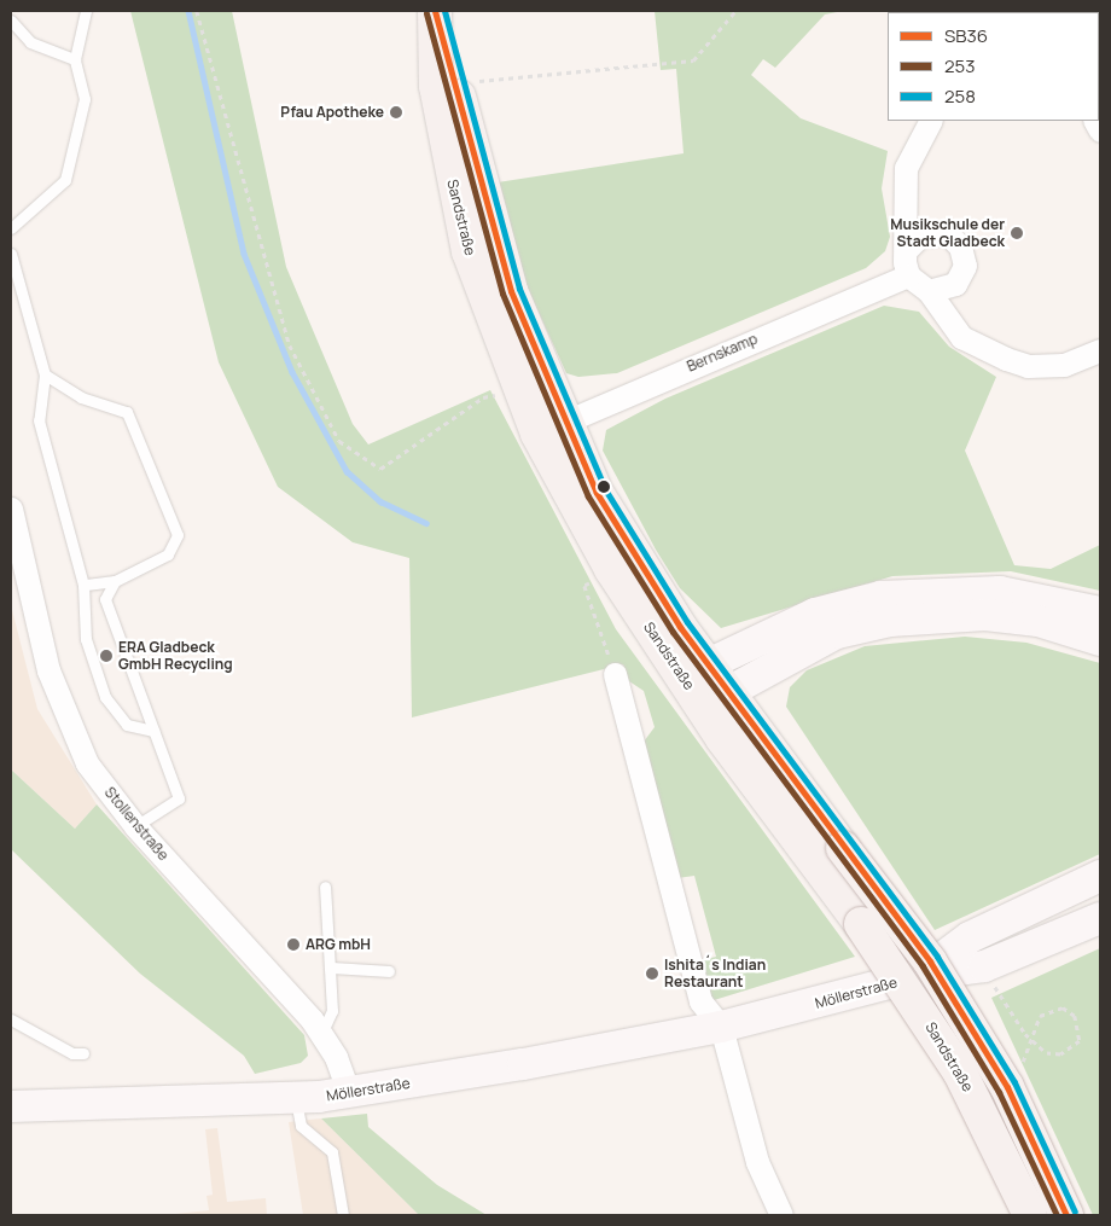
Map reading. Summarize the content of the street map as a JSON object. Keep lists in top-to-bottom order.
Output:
{
  "streets": {
    "main road": ["Sandstraße"],
    "street": ["Bernskamp", "Stollenstraße", "Möllerstraße"]
  },
  "crossings": [
    ["Sandstraße", "Bernskamp"],
    ["Stollenstraße", "Möllerstraße"]
  ],
  "places": [
    "Pfau Apotheke",
    "Musikschule der Stadt Gladbeck",
    "ERA Gladbeck GmbH Recycling",
    "ARG mbH",
    "Ishita´s Indian Restaurant"
  ],
  "lines": ["transit line SB36", "transit line 258", "transit line 253"],
  "legend": ["SB36", "253", "258"]
}
